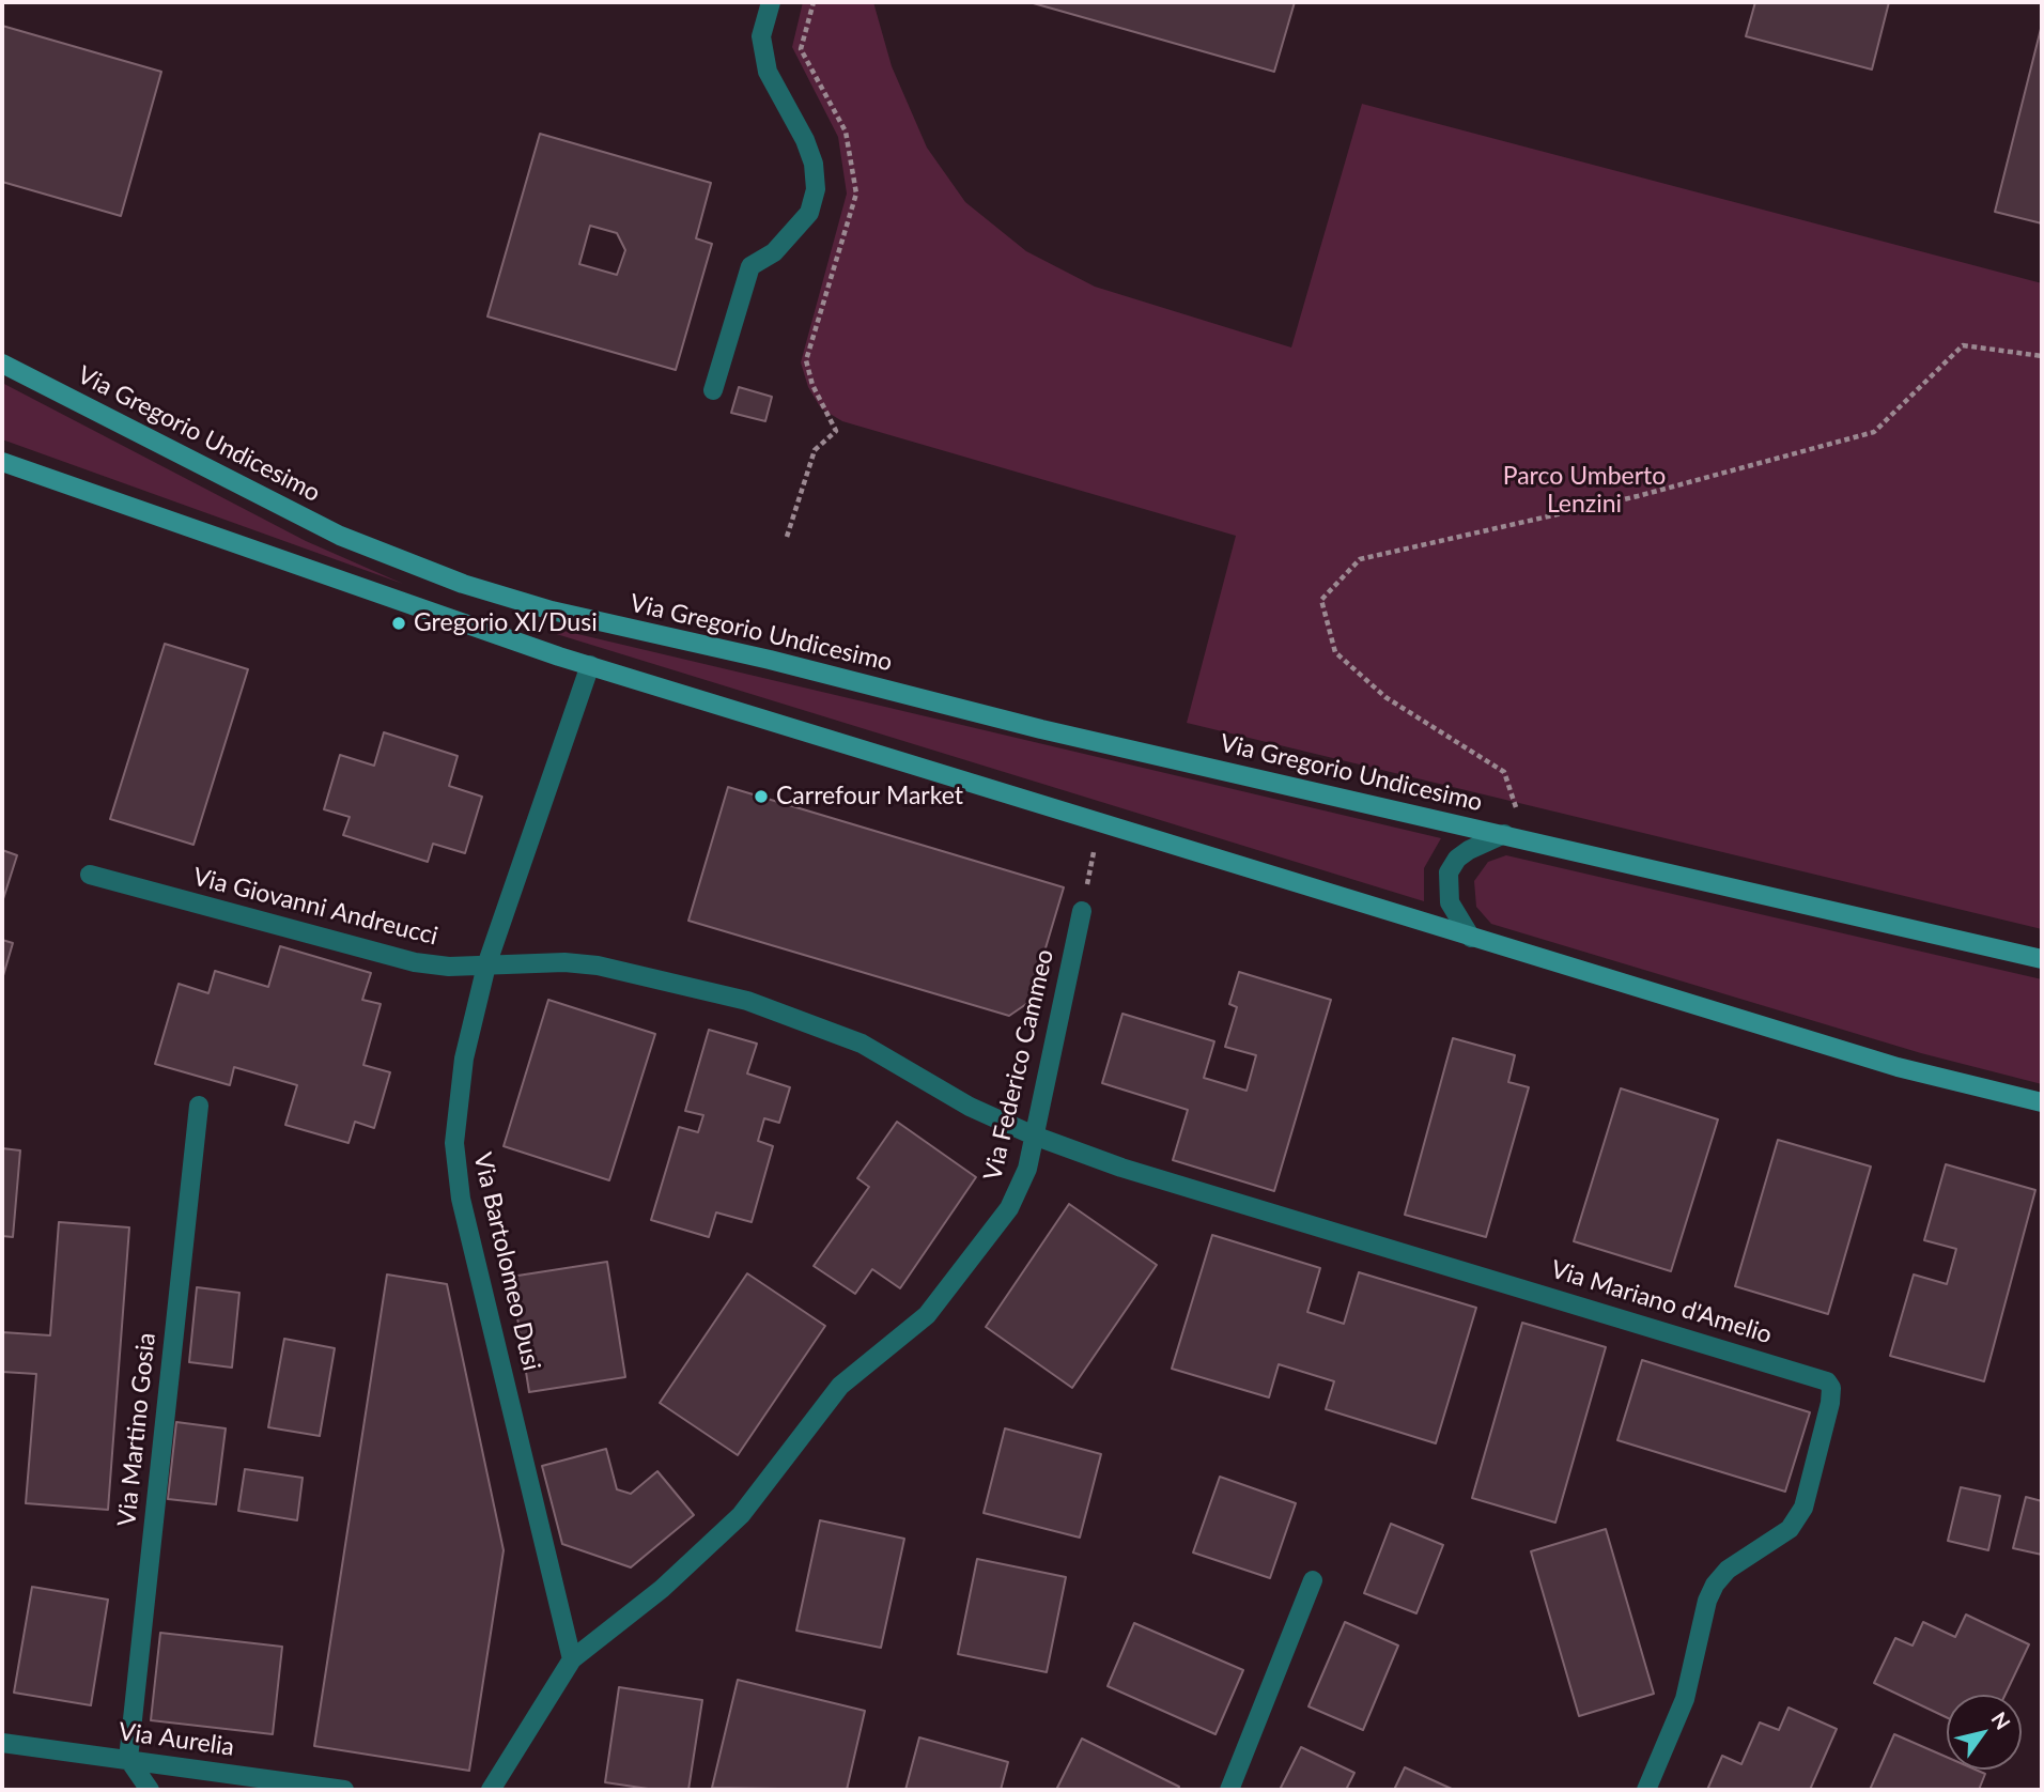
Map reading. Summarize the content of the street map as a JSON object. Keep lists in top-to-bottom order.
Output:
{
  "streets": {
    "street": [
      "Via Gregorio Undicesimo",
      "Via Giovanni Andreucci",
      "Via Federico Cammeo",
      "Via Bartolomeo Dusi",
      "Via Mariano d'Amelio",
      "Via Martino Gosia",
      "Via Aurelia"
    ]
  },
  "crossings": [
    ["Via Giovanni Andreucci", "Via Federico Cammeo"],
    ["Via Giovanni Andreucci", "Via Bartolomeo Dusi"],
    ["Via Giovanni Andreucci", "Via Mariano d'Amelio"],
    ["Via Federico Cammeo", "Via Bartolomeo Dusi"],
    ["Via Federico Cammeo", "Via Mariano d'Amelio"],
    ["Via Martino Gosia", "Via Aurelia"]
  ],
  "parks": ["Parco Umberto Lenzini"],
  "places": ["Gregorio XI/Dusi", "Carrefour Market"],
  "north": "top right"
}
